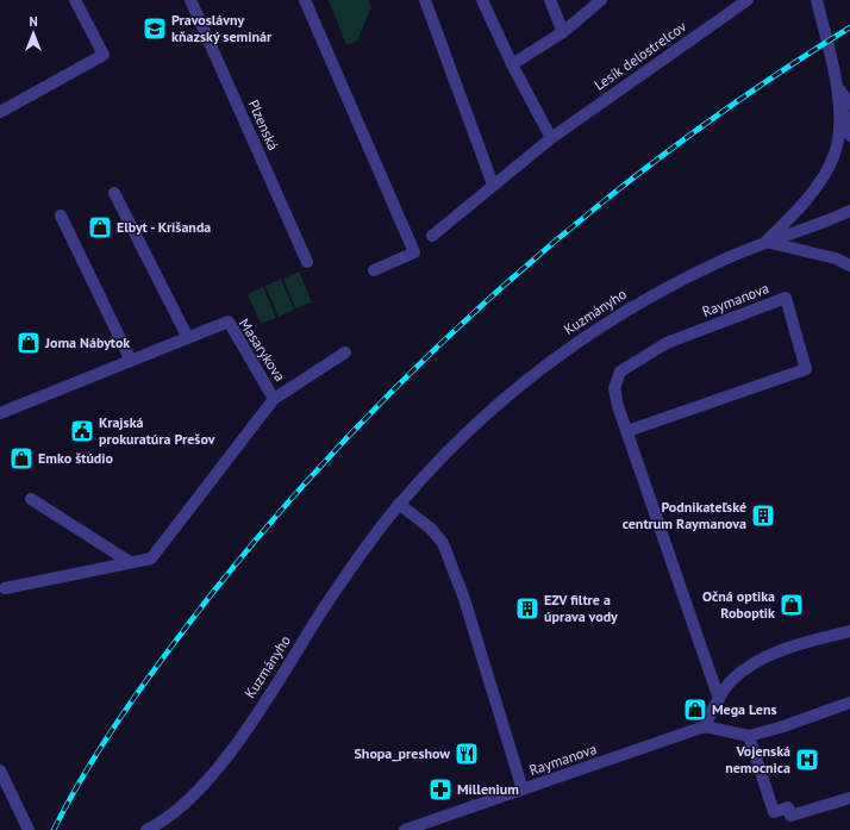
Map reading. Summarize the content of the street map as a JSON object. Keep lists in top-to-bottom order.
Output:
{
  "streets": {
    "street": [
      "Lesík delostrelcov",
      "Plzenská",
      "Raymanova",
      "Kuzmányho",
      "Masarykova"
    ]
  },
  "places": {
    "school or university": ["Pravoslávny kňazský seminár"],
    "shop": [
      "Elbyt - Krišanda",
      "Joma Nábytok",
      "Emko štúdio",
      "Očná optika Roboptik",
      "Mega Lens"
    ],
    "public building": ["Krajská prokuratúra Prešov"],
    "building": ["Podnikateľské centrum Raymanova", "EZV filtre a úprava vody"],
    "restaurant": ["Shopa_preshow"],
    "hospital": ["Vojenská nemocnica"],
    "pharmacy": ["Millenium"]
  },
  "north": "top"
}
